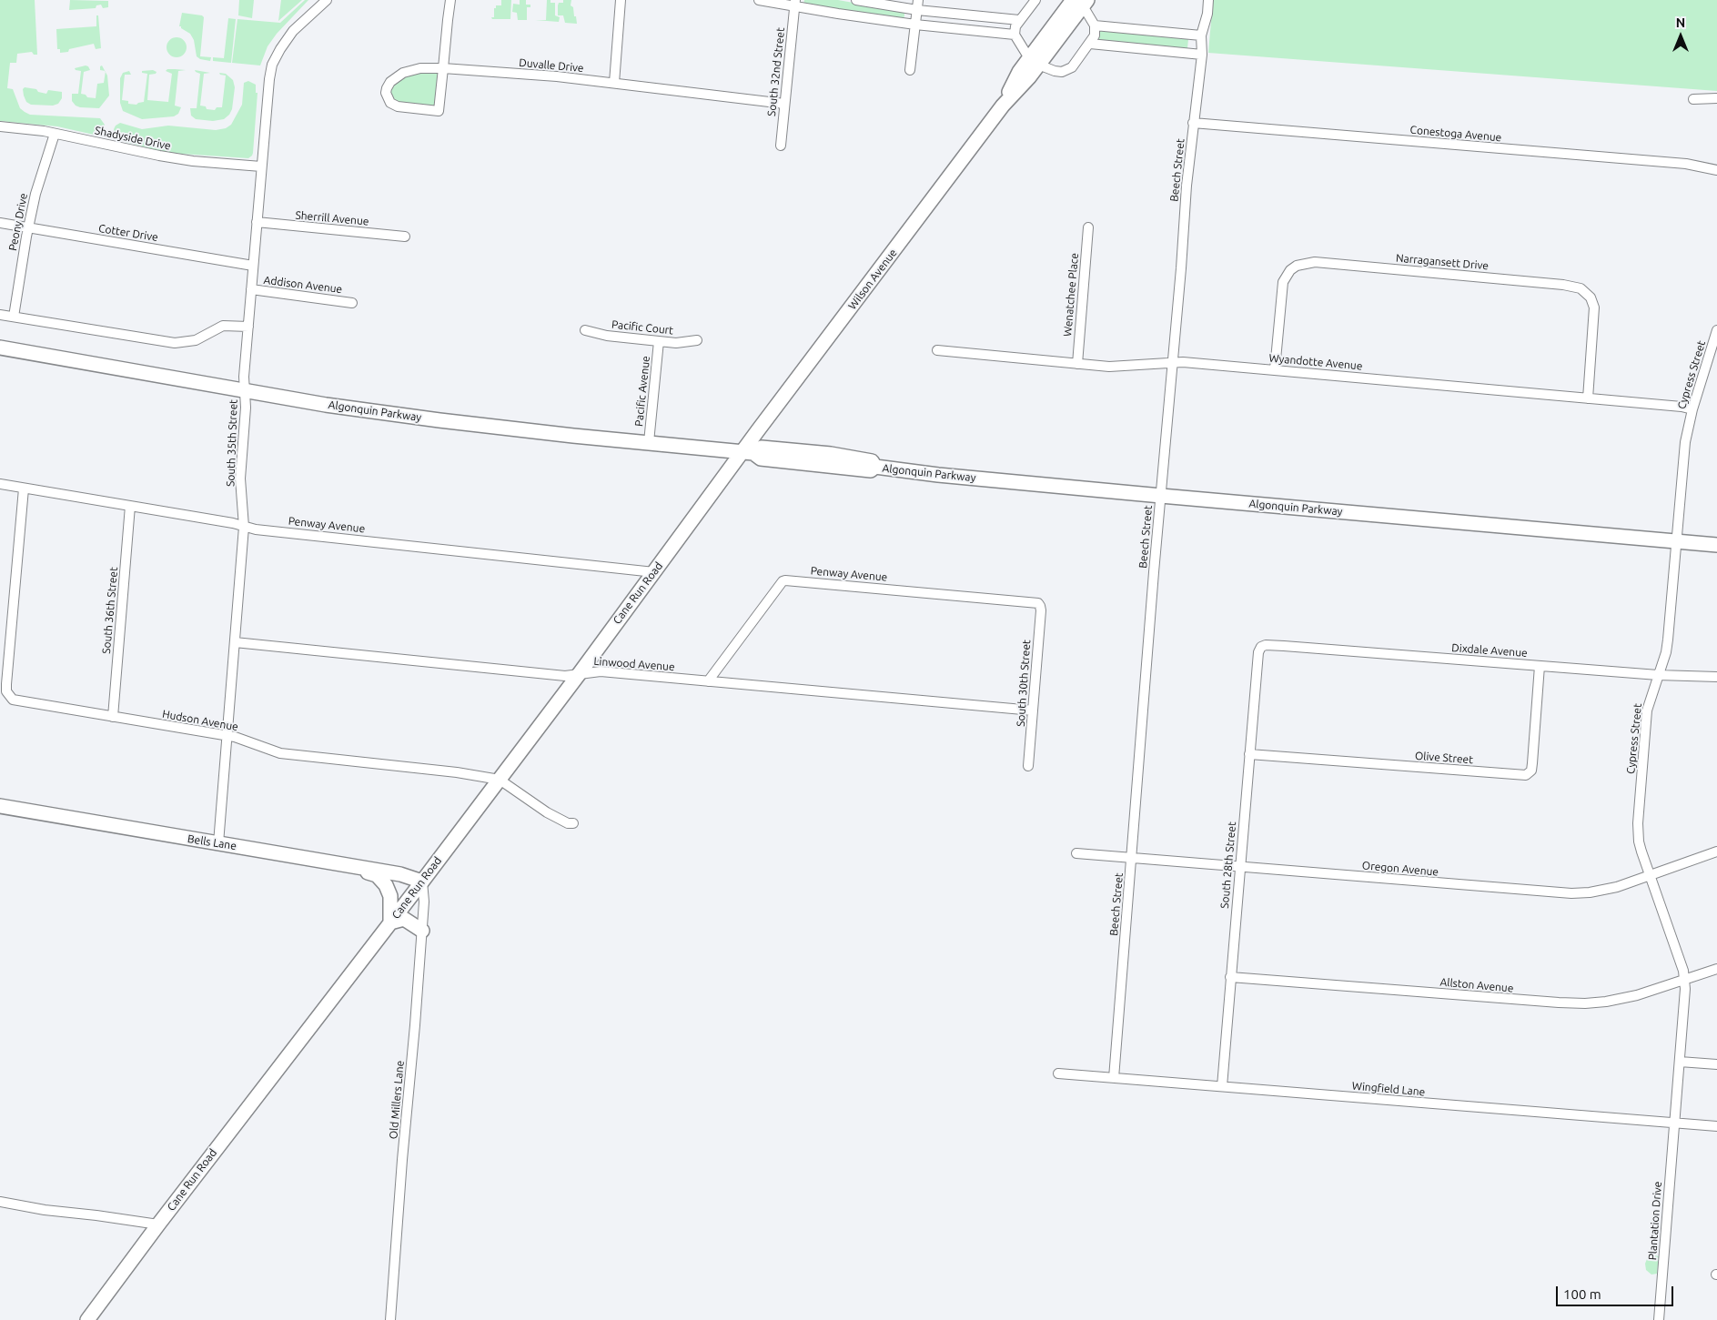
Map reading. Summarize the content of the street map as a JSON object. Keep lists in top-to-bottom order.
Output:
{
  "streets": {
    "main road": [
      "Wilson Avenue",
      "Algonquin Parkway",
      "Cane Run Road",
      "Bells Lane"
    ],
    "street": [
      "Duvalle Drive",
      "South 32nd Street",
      "Conestoga Avenue",
      "Shadyside Drive",
      "Beech Street",
      "Sherrill Avenue",
      "Peony Drive",
      "Cotter Drive",
      "Narragansett Drive",
      "Addison Avenue",
      "Wenatchee Place",
      "Pacific Court",
      "Wyandotte Avenue",
      "Cypress Street",
      "Pacific Avenue",
      "South 35th Street",
      "Penway Avenue",
      "South 36th Street",
      "Dixdale Avenue",
      "Linwood Avenue",
      "South 30th Street",
      "Hudson Avenue",
      "Olive Street",
      "South 28th Street",
      "Oregon Avenue",
      "Allston Avenue",
      "Wingfield Lane",
      "Old Millers Lane",
      "Plantation Drive"
    ]
  },
  "crossings": [
    ["Duvalle Drive", "South 32nd Street"],
    ["Conestoga Avenue", "Beech Street"],
    ["Shadyside Drive", "Peony Drive"],
    ["Shadyside Drive", "South 35th Street"],
    ["Beech Street", "Wyandotte Avenue"],
    ["Beech Street", "Algonquin Parkway"],
    ["Beech Street", "Oregon Avenue"],
    ["Beech Street", "Wingfield Lane"],
    ["Sherrill Avenue", "South 35th Street"],
    ["Peony Drive", "Cotter Drive"],
    ["Cotter Drive", "South 35th Street"],
    ["Narragansett Drive", "Wyandotte Avenue"],
    ["Wilson Avenue", "Algonquin Parkway"],
    ["Wilson Avenue", "Cane Run Road"],
    ["Addison Avenue", "South 35th Street"],
    ["Wenatchee Place", "Wyandotte Avenue"],
    ["Pacific Court", "Pacific Avenue"],
    ["Wyandotte Avenue", "Cypress Street"],
    ["Cypress Street", "Algonquin Parkway"],
    ["Cypress Street", "Dixdale Avenue"],
    ["Cypress Street", "Oregon Avenue"],
    ["Cypress Street", "Allston Avenue"],
    ["Cypress Street", "Wingfield Lane"],
    ["Cypress Street", "Plantation Drive"],
    ["Pacific Avenue", "Algonquin Parkway"],
    ["Algonquin Parkway", "South 35th Street"],
    ["Algonquin Parkway", "Cane Run Road"],
    ["South 35th Street", "Penway Avenue"],
    ["South 35th Street", "Linwood Avenue"],
    ["South 35th Street", "Hudson Avenue"],
    ["South 35th Street", "Bells Lane"],
    ["Penway Avenue", "Cane Run Road"],
    ["Penway Avenue", "South 36th Street"],
    ["Penway Avenue", "Linwood Avenue"],
    ["Penway Avenue", "South 30th Street"],
    ["Penway Avenue", "Hudson Avenue"],
    ["Cane Run Road", "Linwood Avenue"],
    ["Cane Run Road", "Hudson Avenue"],
    ["Cane Run Road", "Bells Lane"],
    ["Cane Run Road", "Old Millers Lane"],
    ["South 36th Street", "Hudson Avenue"],
    ["Dixdale Avenue", "Olive Street"],
    ["Dixdale Avenue", "South 28th Street"],
    ["Linwood Avenue", "South 30th Street"],
    ["Olive Street", "South 28th Street"],
    ["Bells Lane", "Old Millers Lane"],
    ["South 28th Street", "Oregon Avenue"],
    ["South 28th Street", "Allston Avenue"],
    ["South 28th Street", "Wingfield Lane"],
    ["Wingfield Lane", "Plantation Drive"]
  ],
  "scale_bar": "100 m",
  "north": "top"
}
